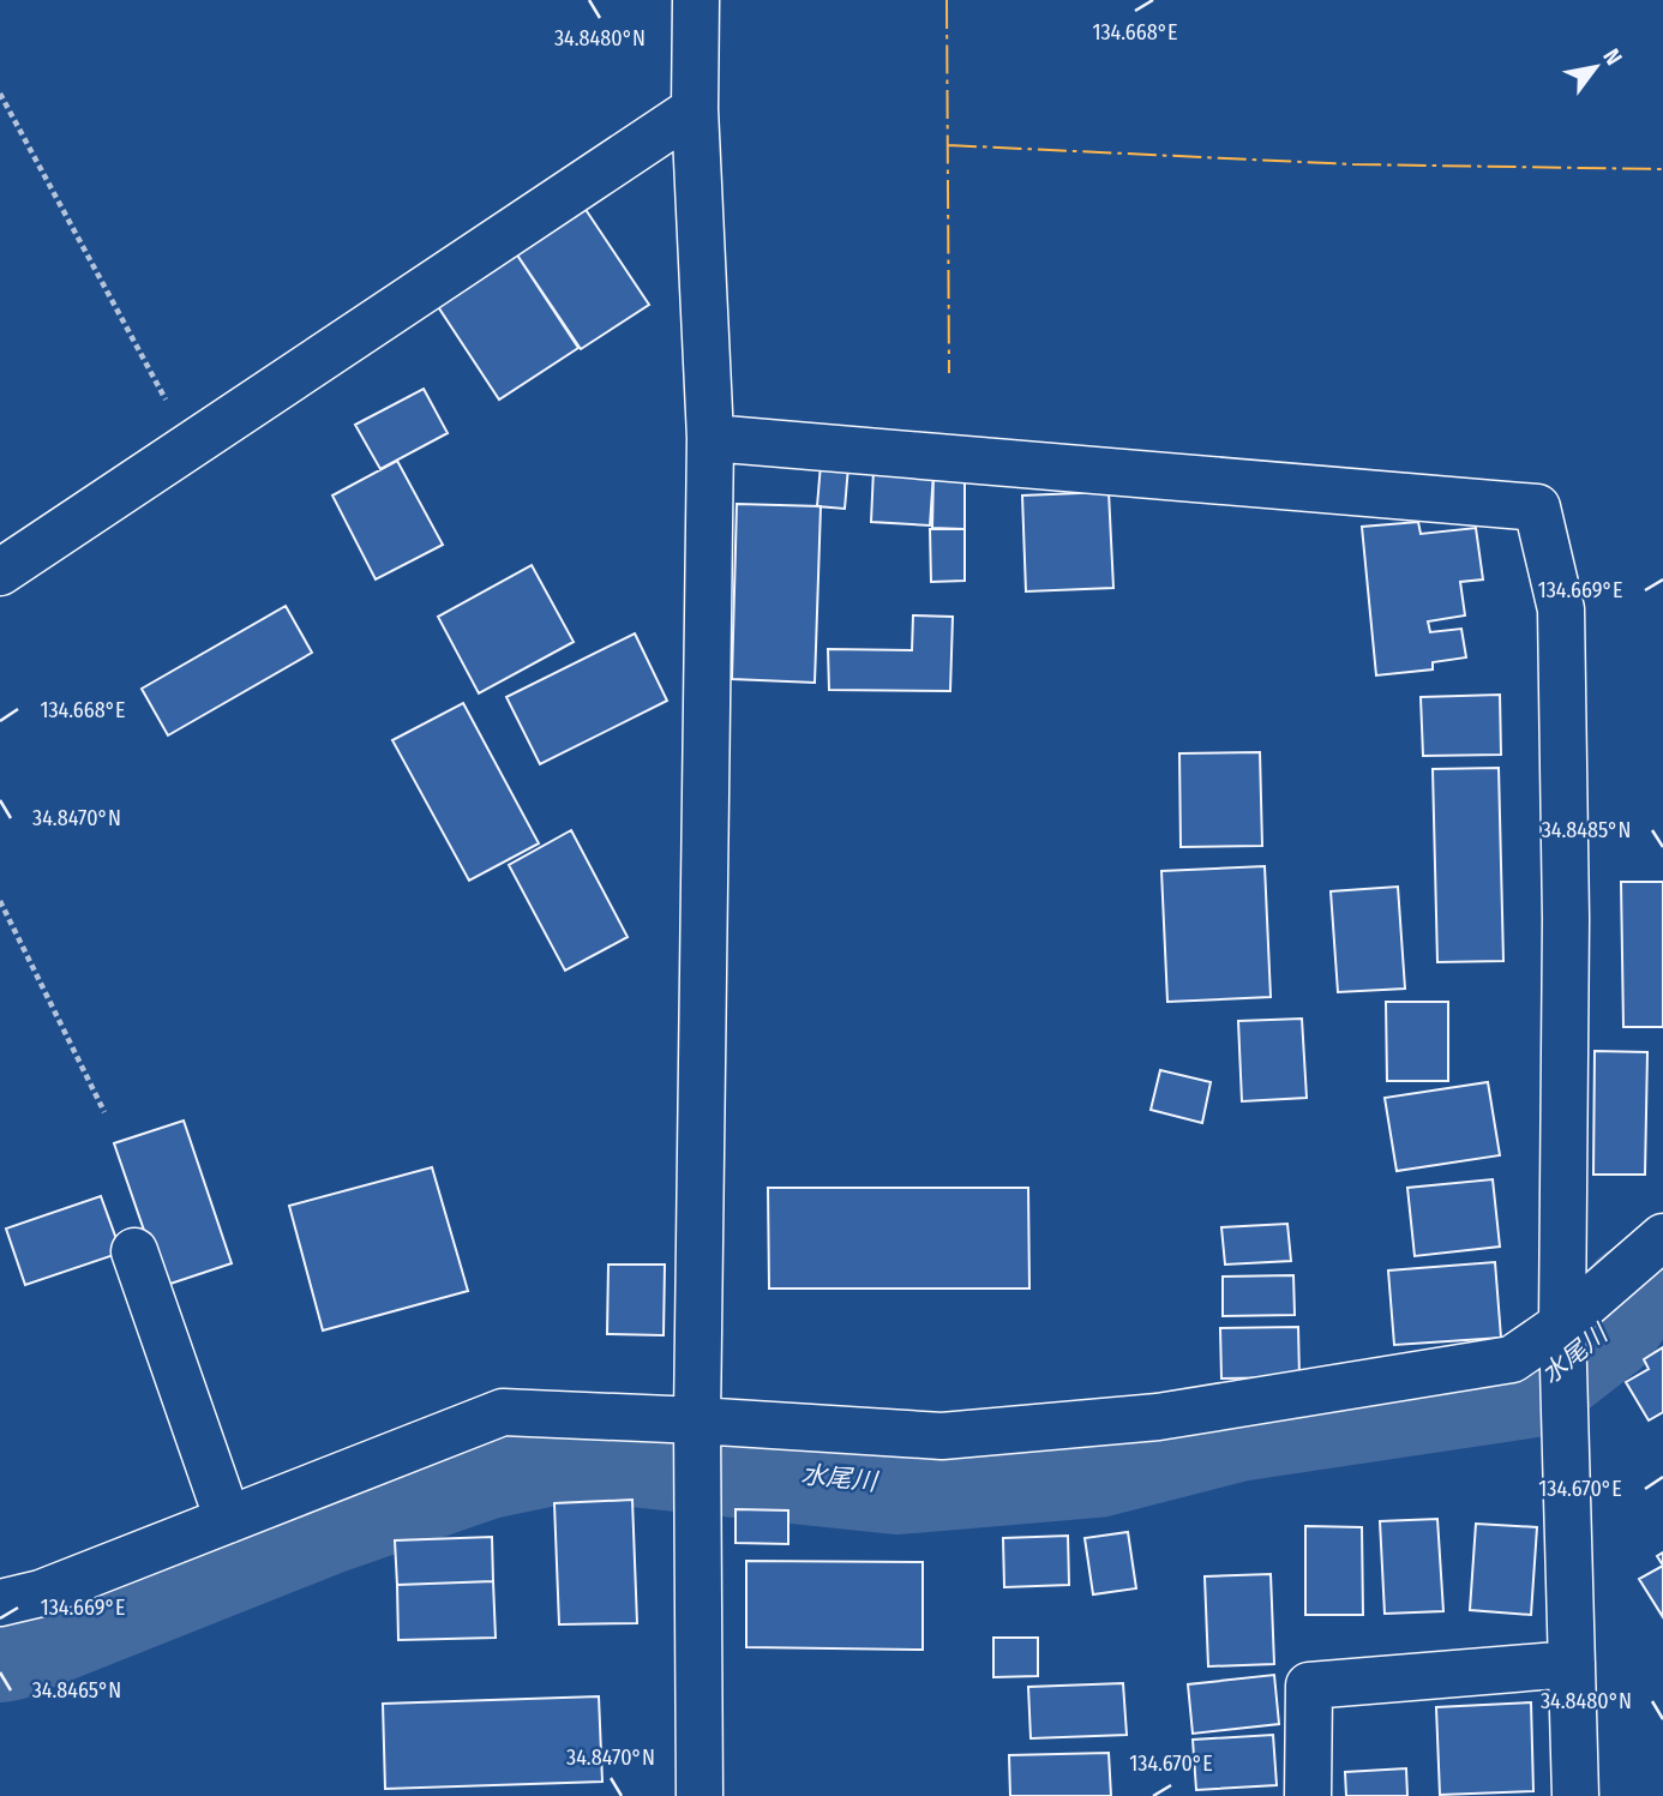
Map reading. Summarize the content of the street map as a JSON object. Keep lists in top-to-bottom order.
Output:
{
  "water": ["水尾川"],
  "north": "top right",
  "coordinates": [
    "134.668°E",
    "34.8480°N",
    "134.669°E",
    "34.8470°N",
    "34.8485°N",
    "134.670°E",
    "34.8465°N"
  ]
}
